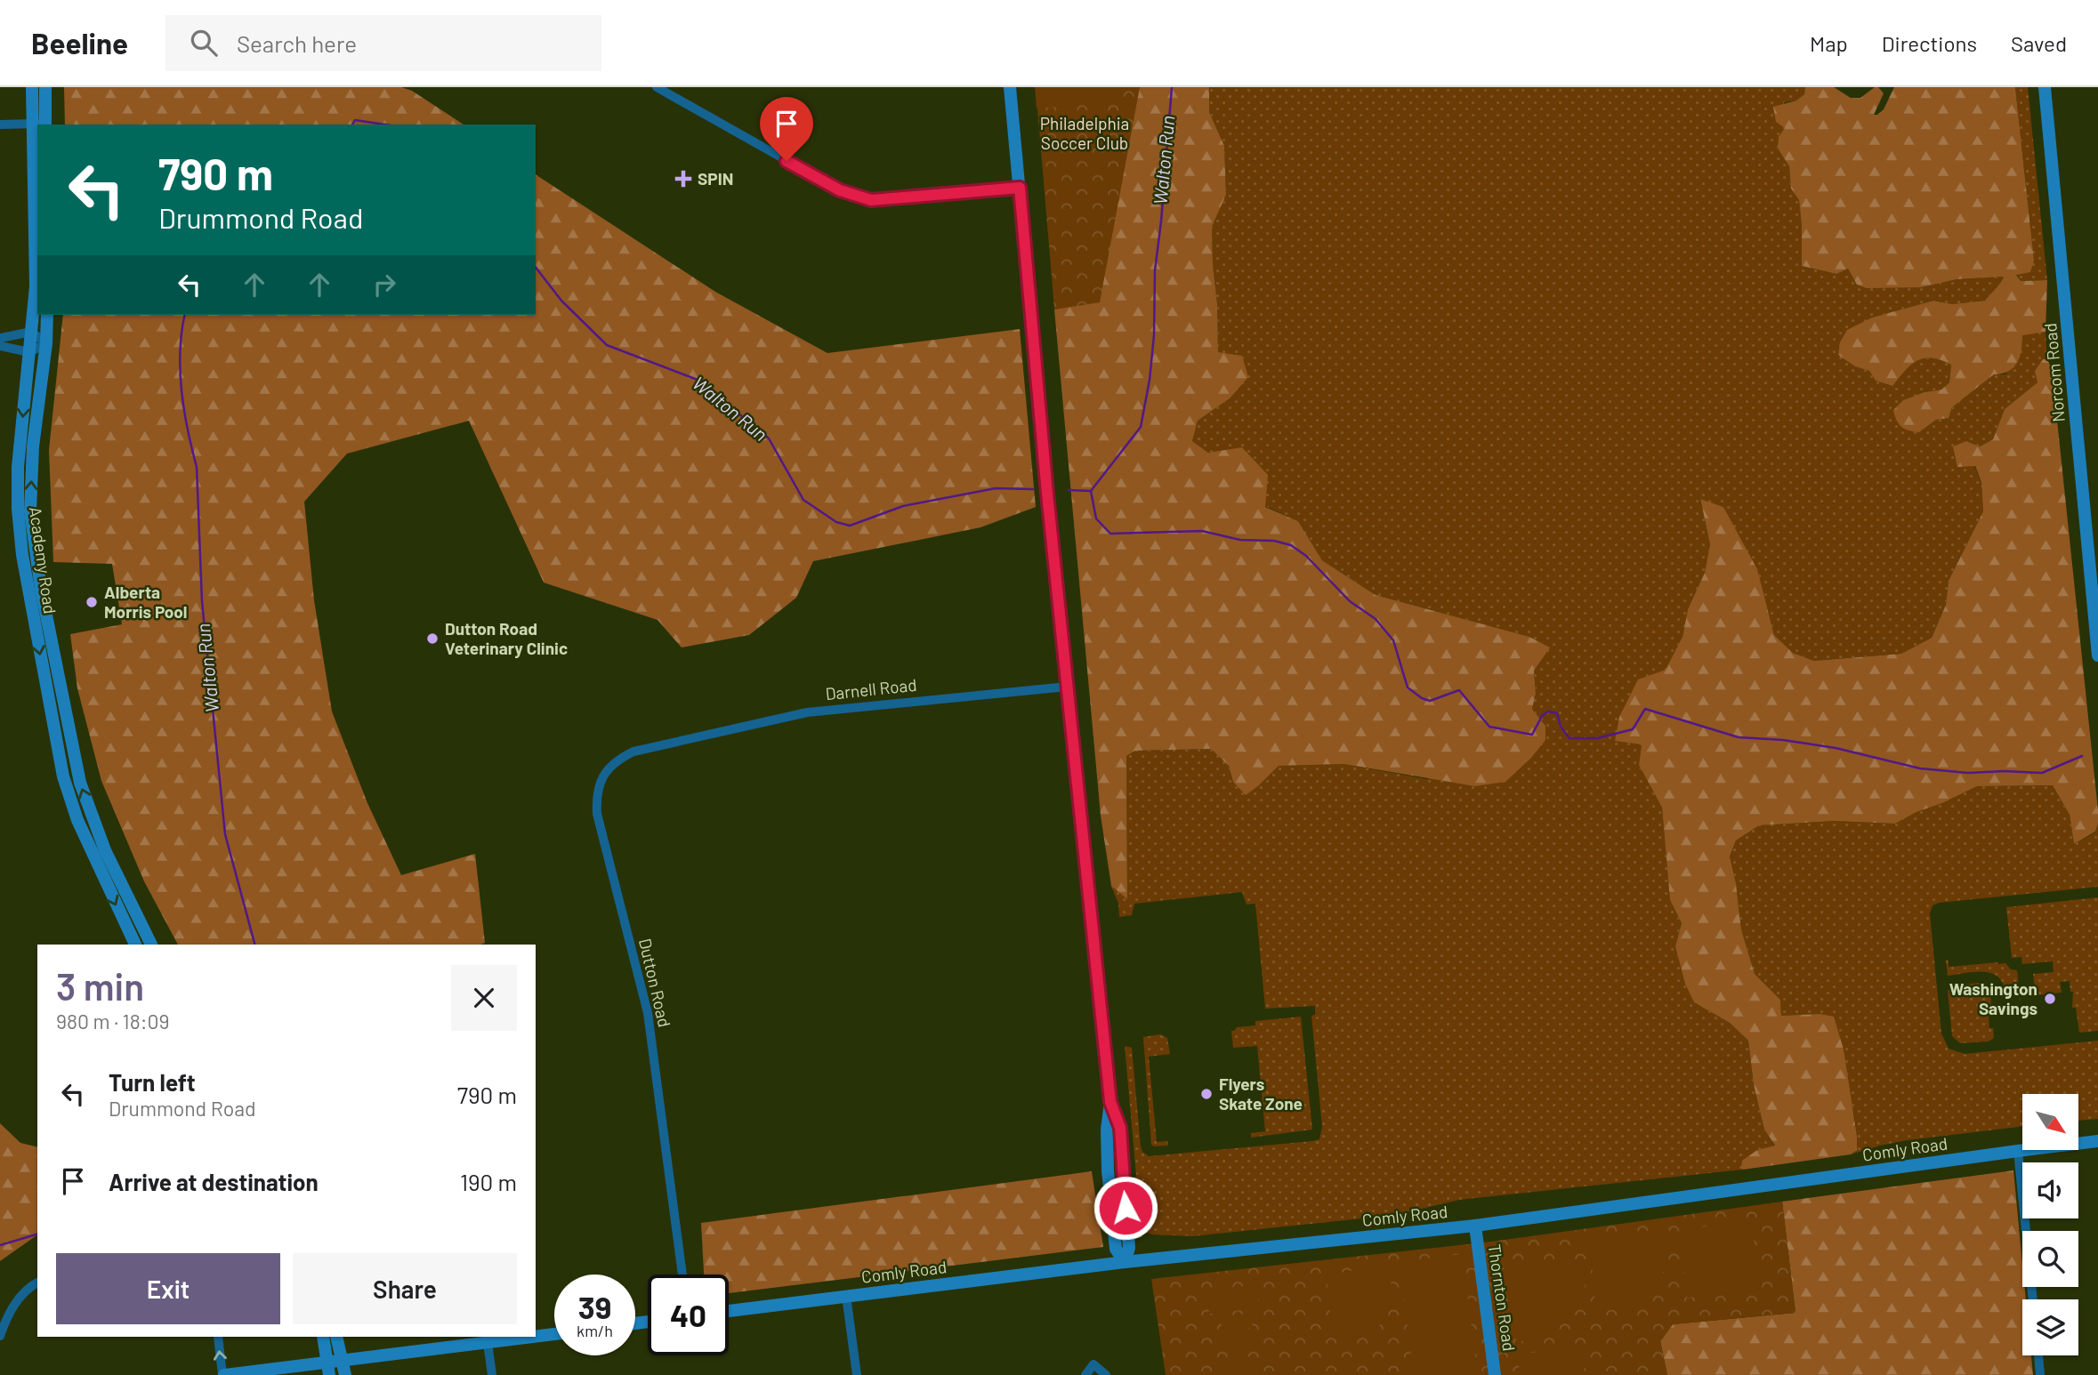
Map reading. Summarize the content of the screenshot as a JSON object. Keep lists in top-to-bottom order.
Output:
{
  "streets": {
    "street": [
      "Norcom Road",
      "Academy Road",
      "Darnell Road",
      "Dutton Road",
      "Comly Road",
      "Thornton Road"
    ]
  },
  "crossings": [
    ["Darnell Road", "Dutton Road"],
    ["Comly Road", "Thornton Road"]
  ],
  "water": ["Walton Run"],
  "parks": ["Philadelphia Soccer Club"],
  "places": {
    "health": ["SPIN"],
    "other": [
      "Alberta Morris Pool",
      "Dutton Road Veterinary Clinic",
      "Washington Savings",
      "Flyers Skate Zone"
    ]
  },
  "north": "bottom right",
  "page": {
    "header": "Beeline",
    "search": "Search here",
    "nav": ["Map", "Directions", "Saved"],
    "turn": ["790 m", "Drummond Road"],
    "heading": ["3 min", "980 m · 18:09"],
    "list": [
      {
        "name": "Turn left",
        "note": "Drummond Road",
        "value": "790 m"
      },
      {
        "name": "Arrive at destination",
        "value": "190 m"
      }
    ],
    "buttons": ["Exit", "Share"],
    "speed": "39 km/h",
    "limit": "40"
  }
}
